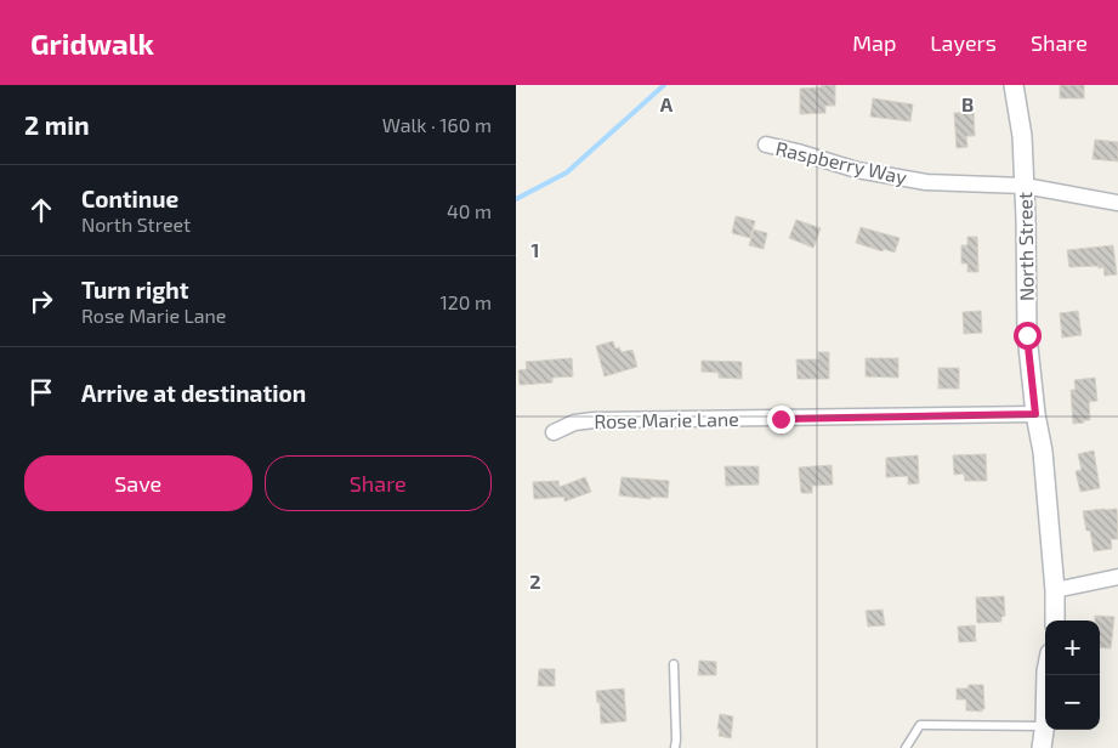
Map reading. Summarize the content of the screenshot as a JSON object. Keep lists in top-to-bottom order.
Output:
{
  "streets": {
    "street": ["Raspberry Way", "North Street", "Rose Marie Lane"]
  },
  "crossings": [
    ["Raspberry Way", "North Street"],
    ["North Street", "Rose Marie Lane"]
  ],
  "page": {
    "header": "Gridwalk",
    "nav": ["Map", "Layers", "Share"],
    "heading": ["2 min", "Walk · 160 m"],
    "list": [
      ["Continue", "North Street", "40 m"],
      ["Turn right", "Rose Marie Lane", "120 m"],
      "Arrive at destination"
    ],
    "buttons": ["Save", "Share"],
    "map_buttons": ["+", "−"]
  },
  "grid": {
    "columns": ["A", "B"],
    "rows": ["1", "2"]
  }
}
